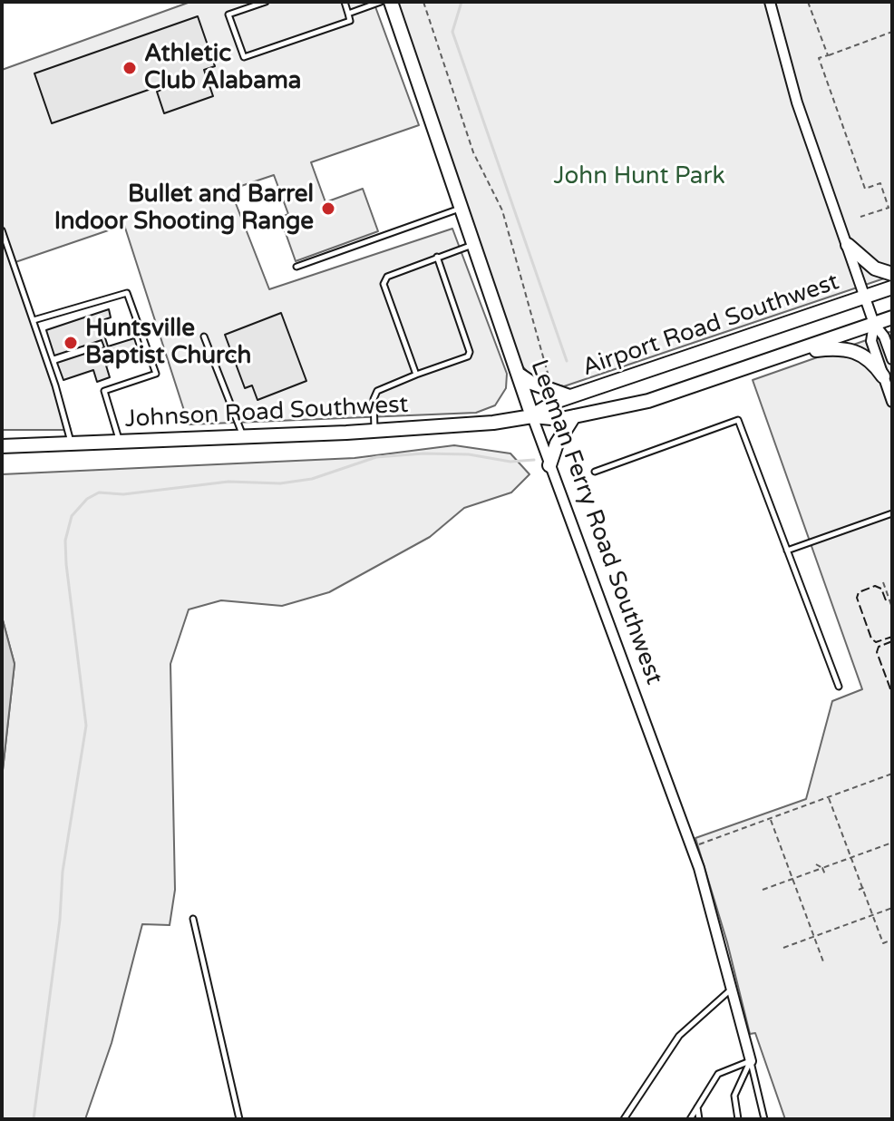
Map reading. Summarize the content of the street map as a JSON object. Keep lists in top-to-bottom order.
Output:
{
  "streets": {
    "street": ["Airport Road Southwest", "Johnson Road Southwest", "Leeman Ferry Road Southwest"]
  },
  "crossings": [
    ["Airport Road Southwest", "Johnson Road Southwest"],
    ["Airport Road Southwest", "Leeman Ferry Road Southwest"],
    ["Johnson Road Southwest", "Leeman Ferry Road Southwest"]
  ],
  "parks": ["John Hunt Park"],
  "places": ["Athletic Club Alabama", "Bullet and Barrel Indoor Shooting Range", "Huntsville Baptist Church"]
}
